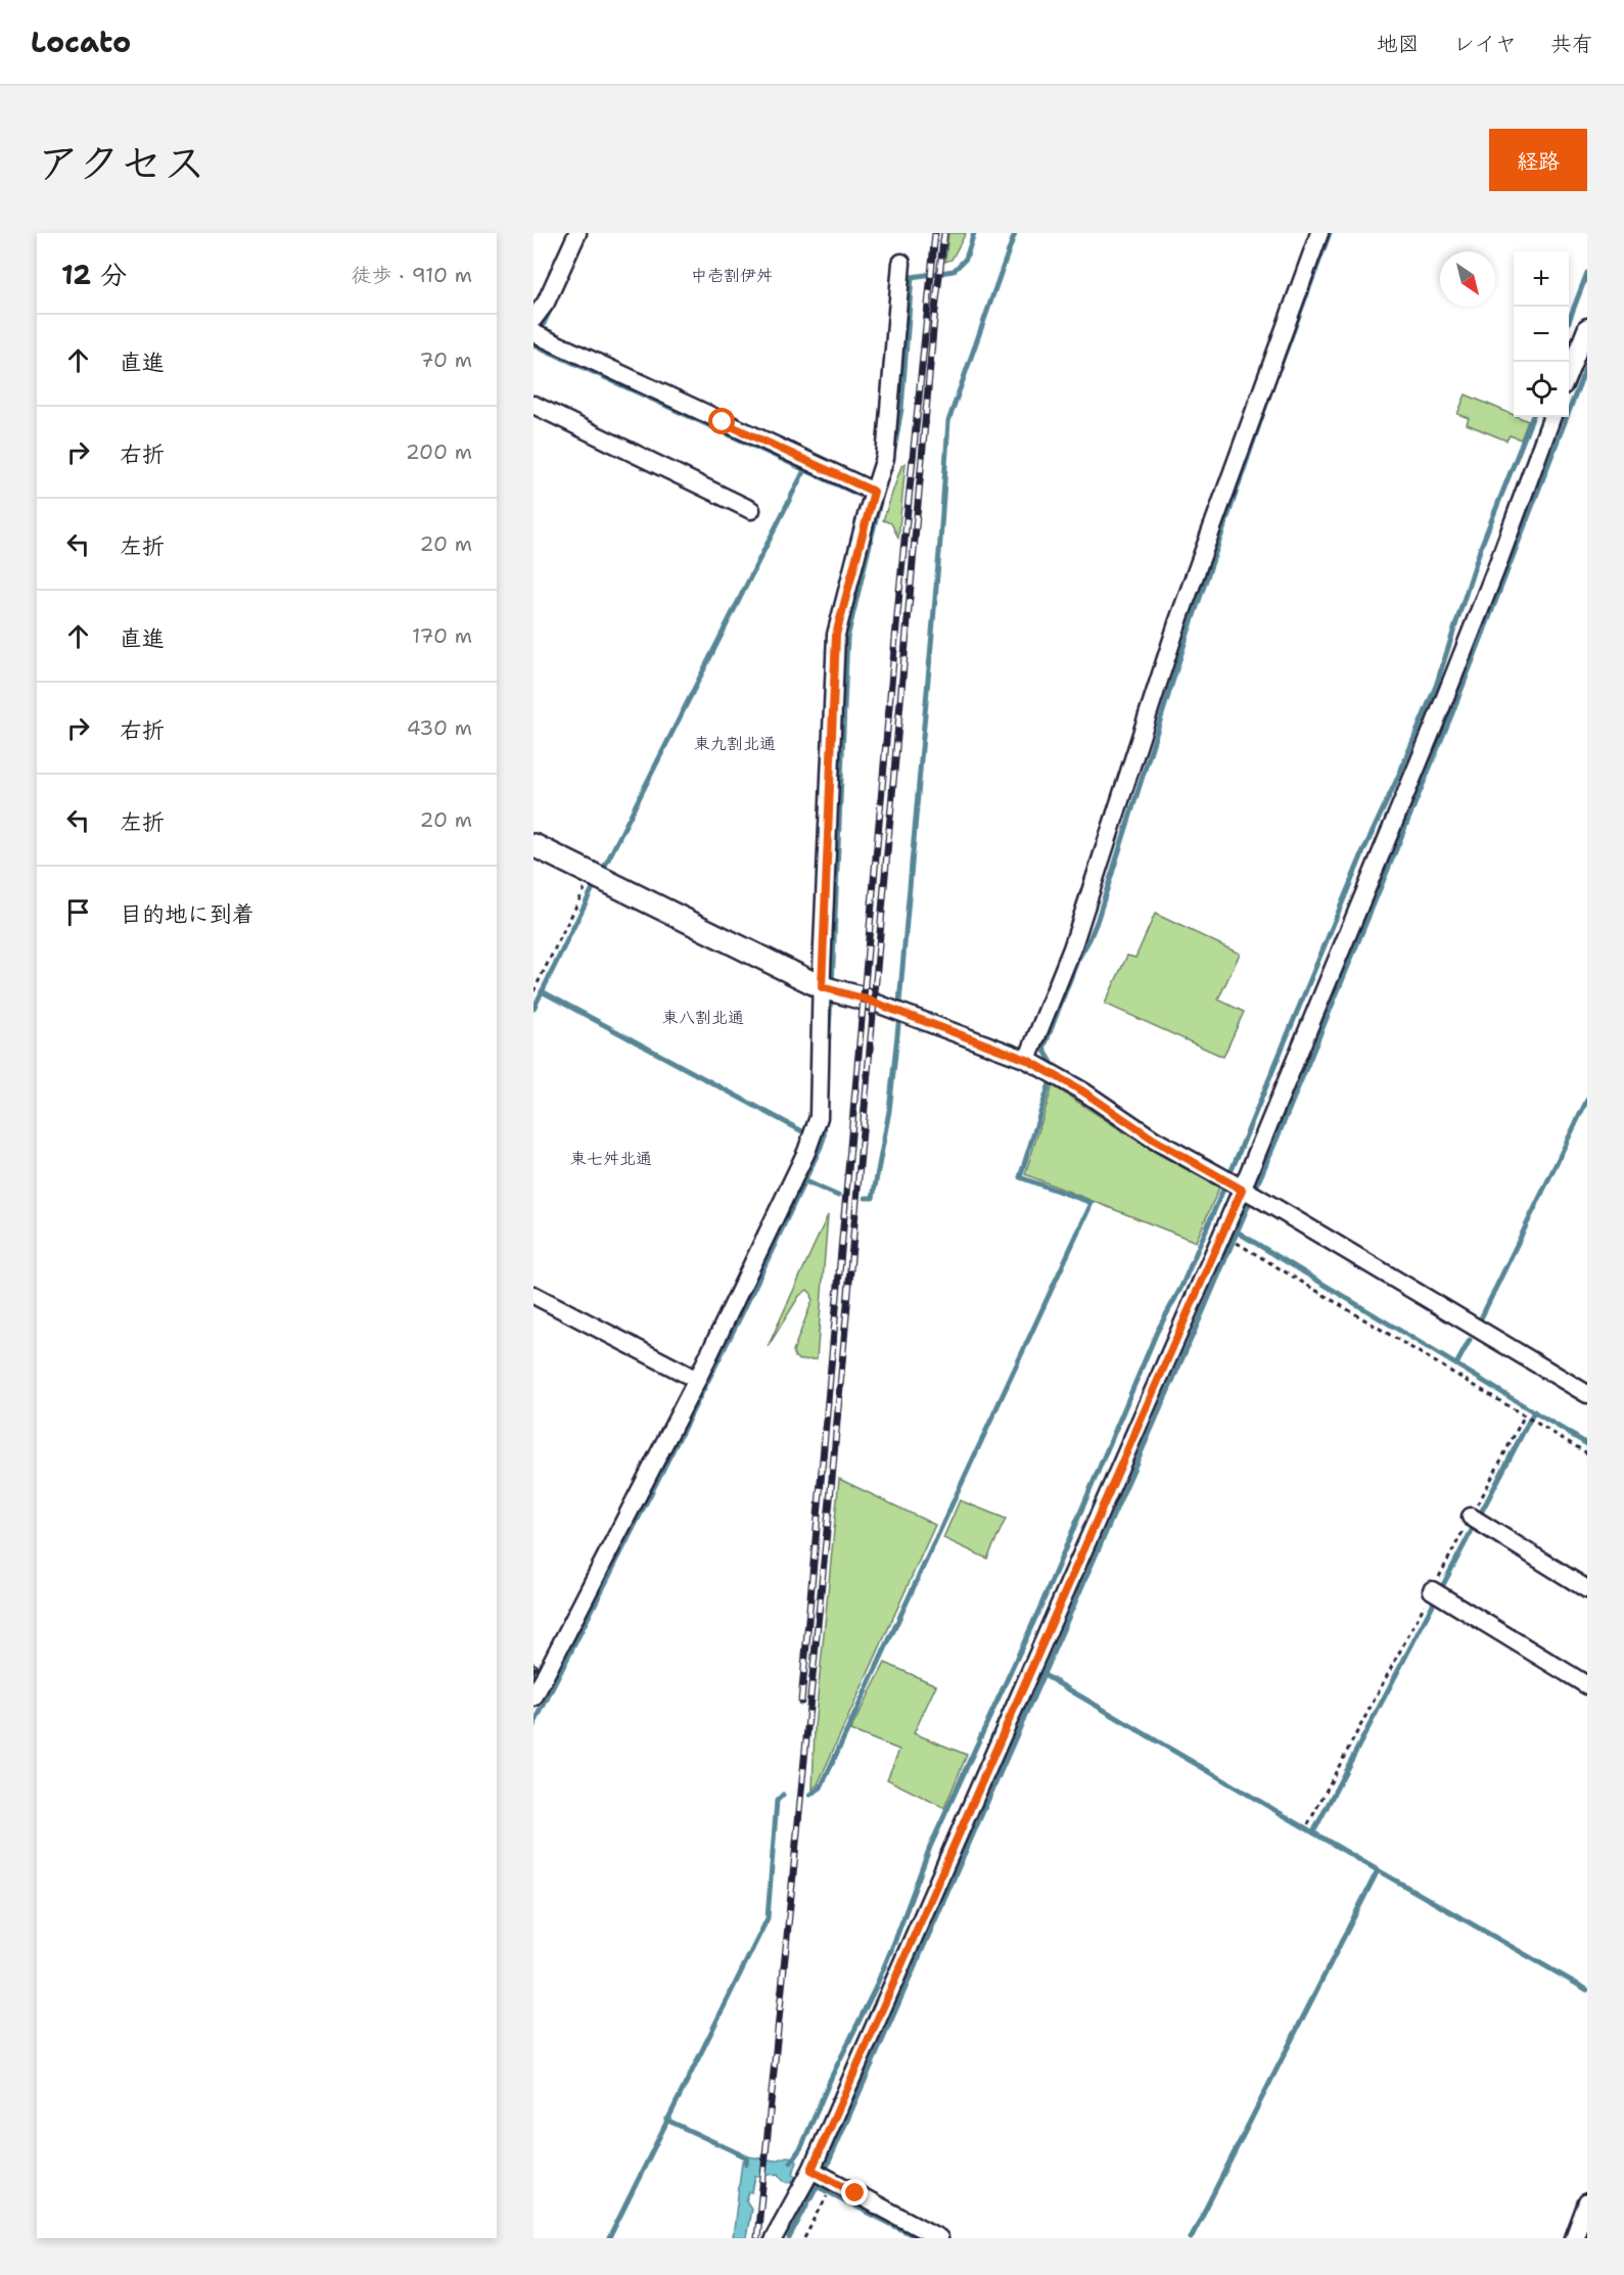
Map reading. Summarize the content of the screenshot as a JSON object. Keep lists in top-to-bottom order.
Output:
{
  "districts": [
    "中壱割伊舛",
    "東九割北通",
    "東八割北通",
    "東七舛北通"
  ],
  "north": "bottom right",
  "page": {
    "header": "Locato",
    "nav": ["地図", "レイヤ", "共有"],
    "title": "アクセス",
    "buttons": "経路",
    "heading": ["12 分", "徒歩 · 910 m"],
    "map_buttons": ["+", "−"],
    "list": [
      ["直進", "70 m"],
      ["右折", "200 m"],
      ["左折", "20 m"],
      ["直進", "170 m"],
      ["右折", "430 m"],
      ["左折", "20 m"],
      "目的地に到着"
    ]
  }
}
